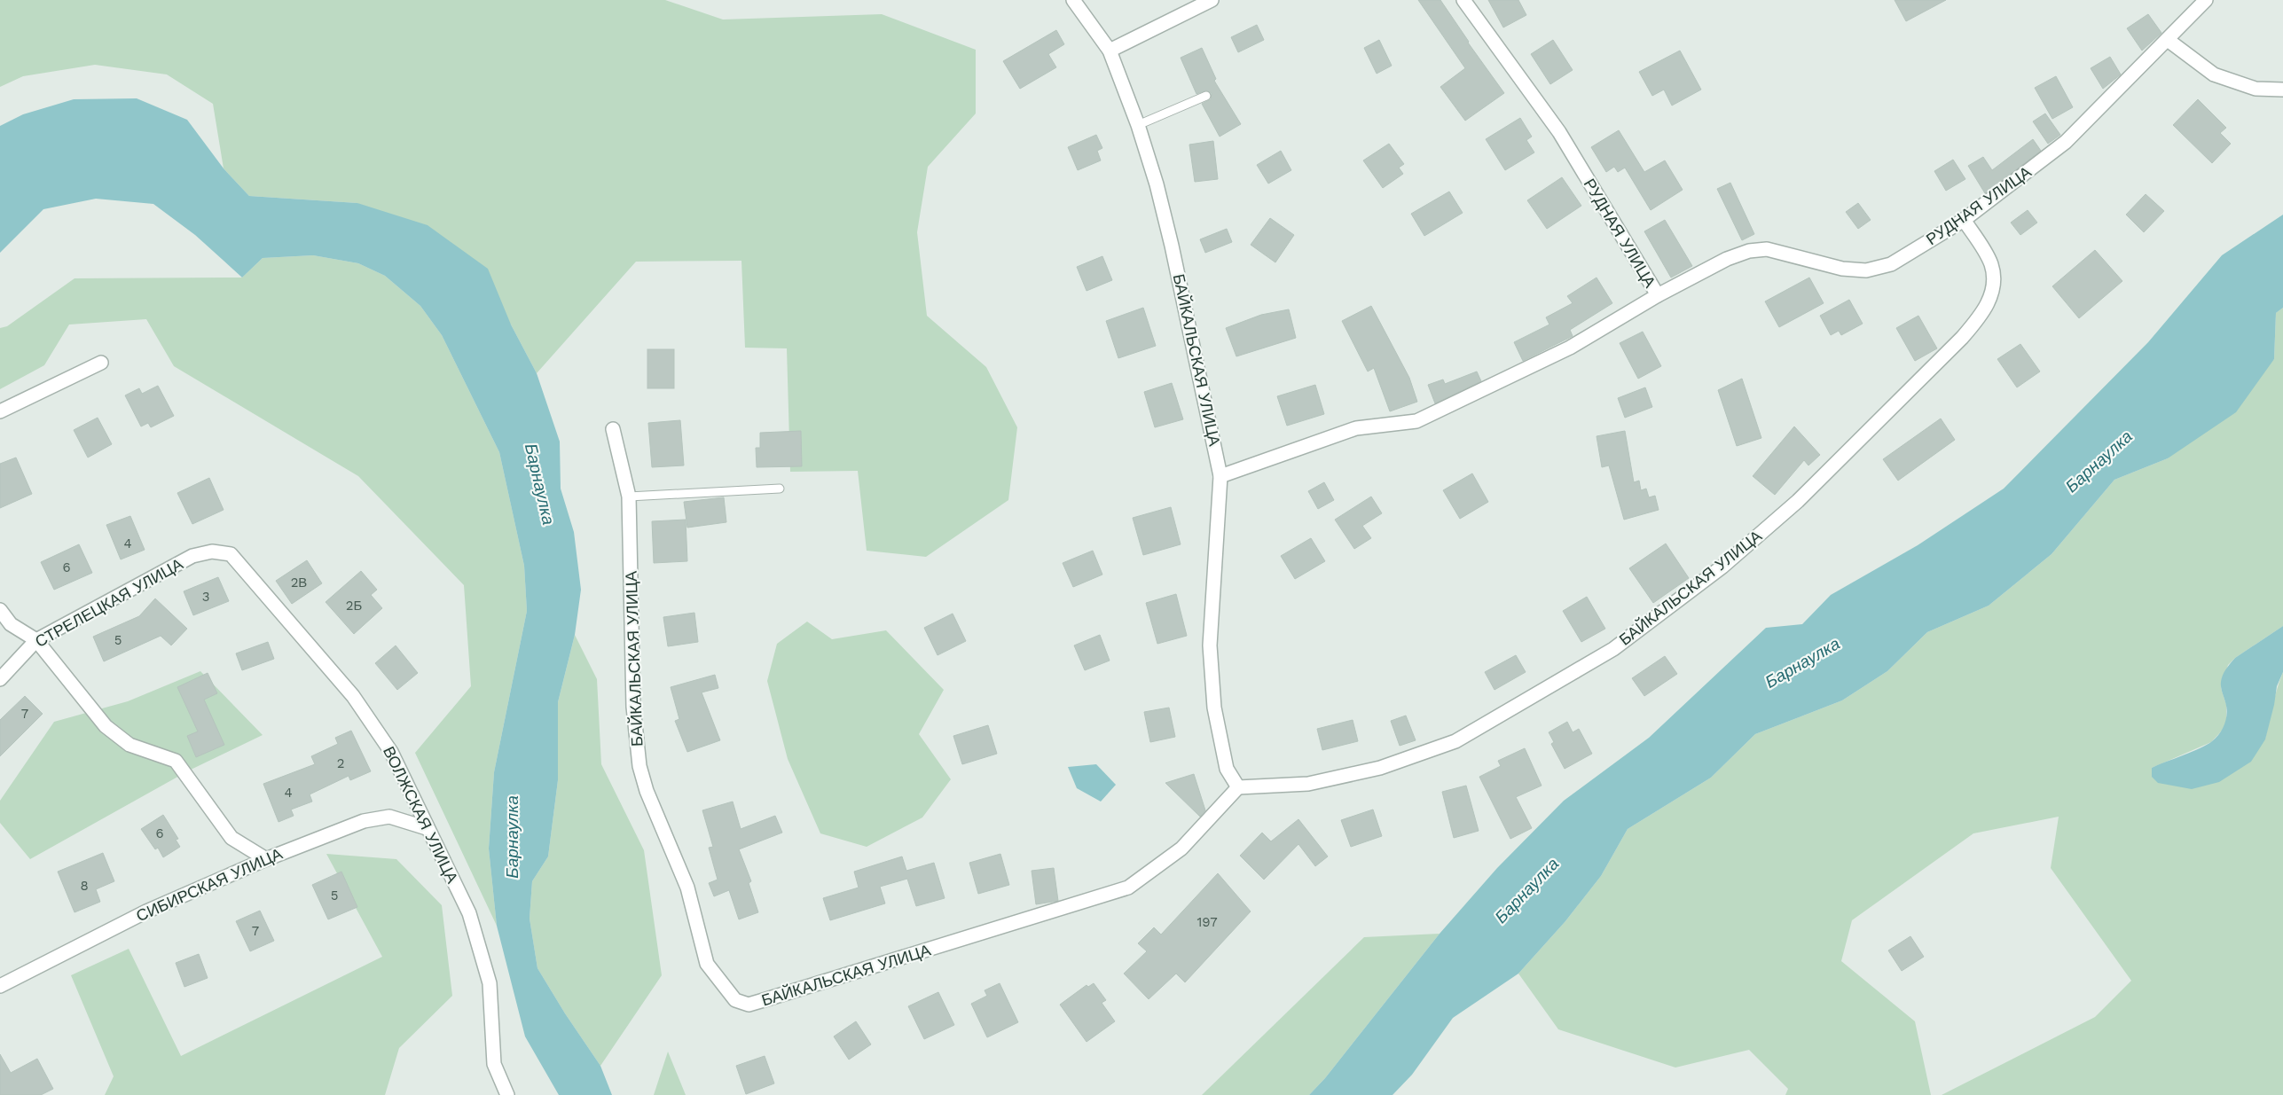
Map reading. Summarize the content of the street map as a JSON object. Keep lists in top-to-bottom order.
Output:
{
  "streets": {
    "street": [
      "РУДНАЯ УЛИЦА",
      "БАЙКАЛЬСКАЯ УЛИЦА",
      "СТРЕЛЕЦКАЯ УЛИЦА",
      "ВОЛЖСКАЯ УЛИЦА",
      "СИБИРСКАЯ УЛИЦА"
    ]
  },
  "crossings": [
    ["РУДНАЯ УЛИЦА", "БАЙКАЛЬСКАЯ УЛИЦА"],
    ["СТРЕЛЕЦКАЯ УЛИЦА", "ВОЛЖСКАЯ УЛИЦА"],
    ["ВОЛЖСКАЯ УЛИЦА", "СИБИРСКАЯ УЛИЦА"]
  ],
  "water": ["Барнаулка"],
  "house_numbers": [
    "4",
    "6",
    "2В",
    "3",
    "2Б",
    "5",
    "7",
    "2",
    "4",
    "6",
    "8",
    "5",
    "197",
    "7"
  ]
}
